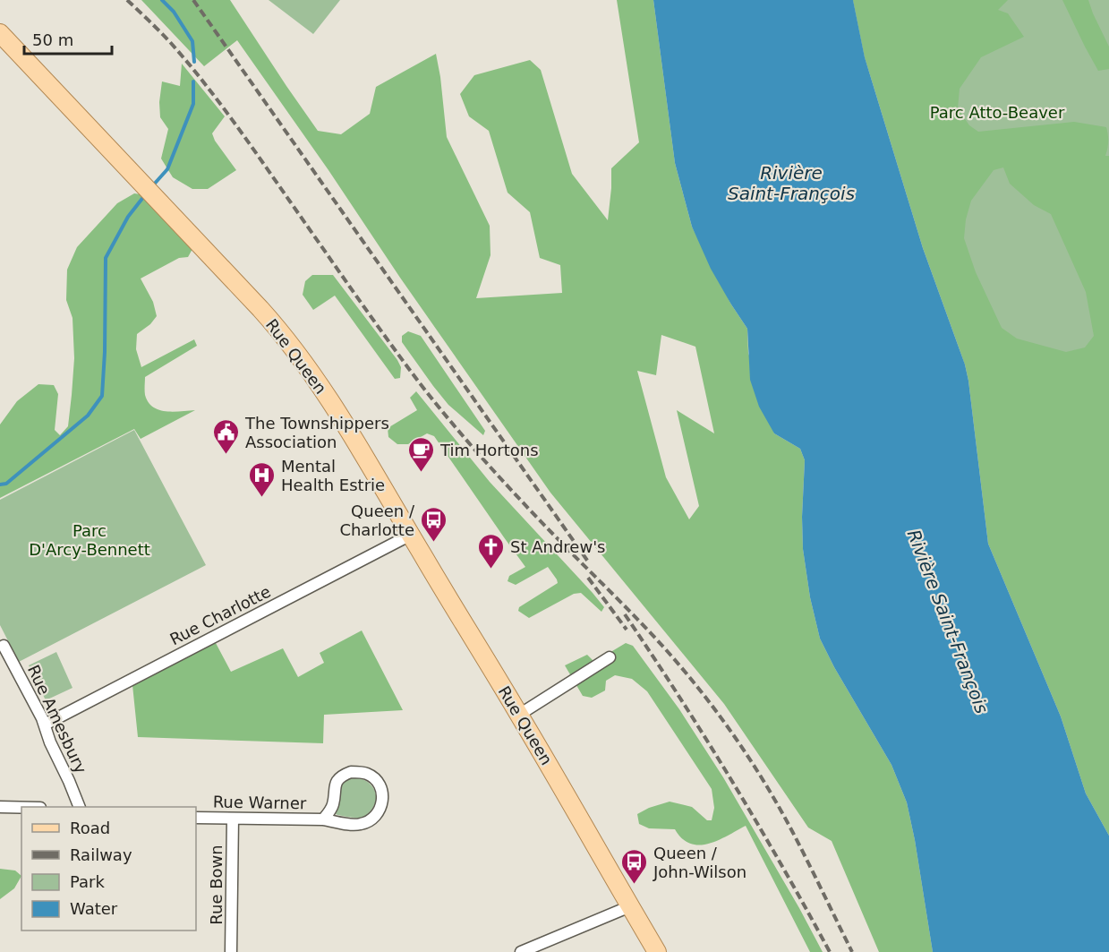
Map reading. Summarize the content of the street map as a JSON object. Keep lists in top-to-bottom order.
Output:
{
  "streets": {
    "main road": ["Rue Queen"],
    "street": [
      "Rue Charlotte",
      "Rue Amesbury",
      "Rue Warner",
      "Rue Bown"
    ]
  },
  "crossings": [
    ["Rue Queen", "Rue Charlotte"],
    ["Rue Charlotte", "Rue Amesbury"],
    ["Rue Warner", "Rue Bown"]
  ],
  "water": ["Rivière Saint-François"],
  "parks": ["Parc Atto-Beaver", "Parc D'Arcy-Bennett"],
  "places": {
    "public building": ["The Townshippers Association"],
    "cafe": ["Tim Hortons"],
    "hospital": ["Mental Health Estrie"],
    "bus stop": ["Queen / Charlotte", "Queen / John-Wilson"],
    "church": ["St Andrew's"]
  },
  "legend": [
    "Road",
    "Railway",
    "Park",
    "Water"
  ],
  "scale_bar": "50 m"
}
